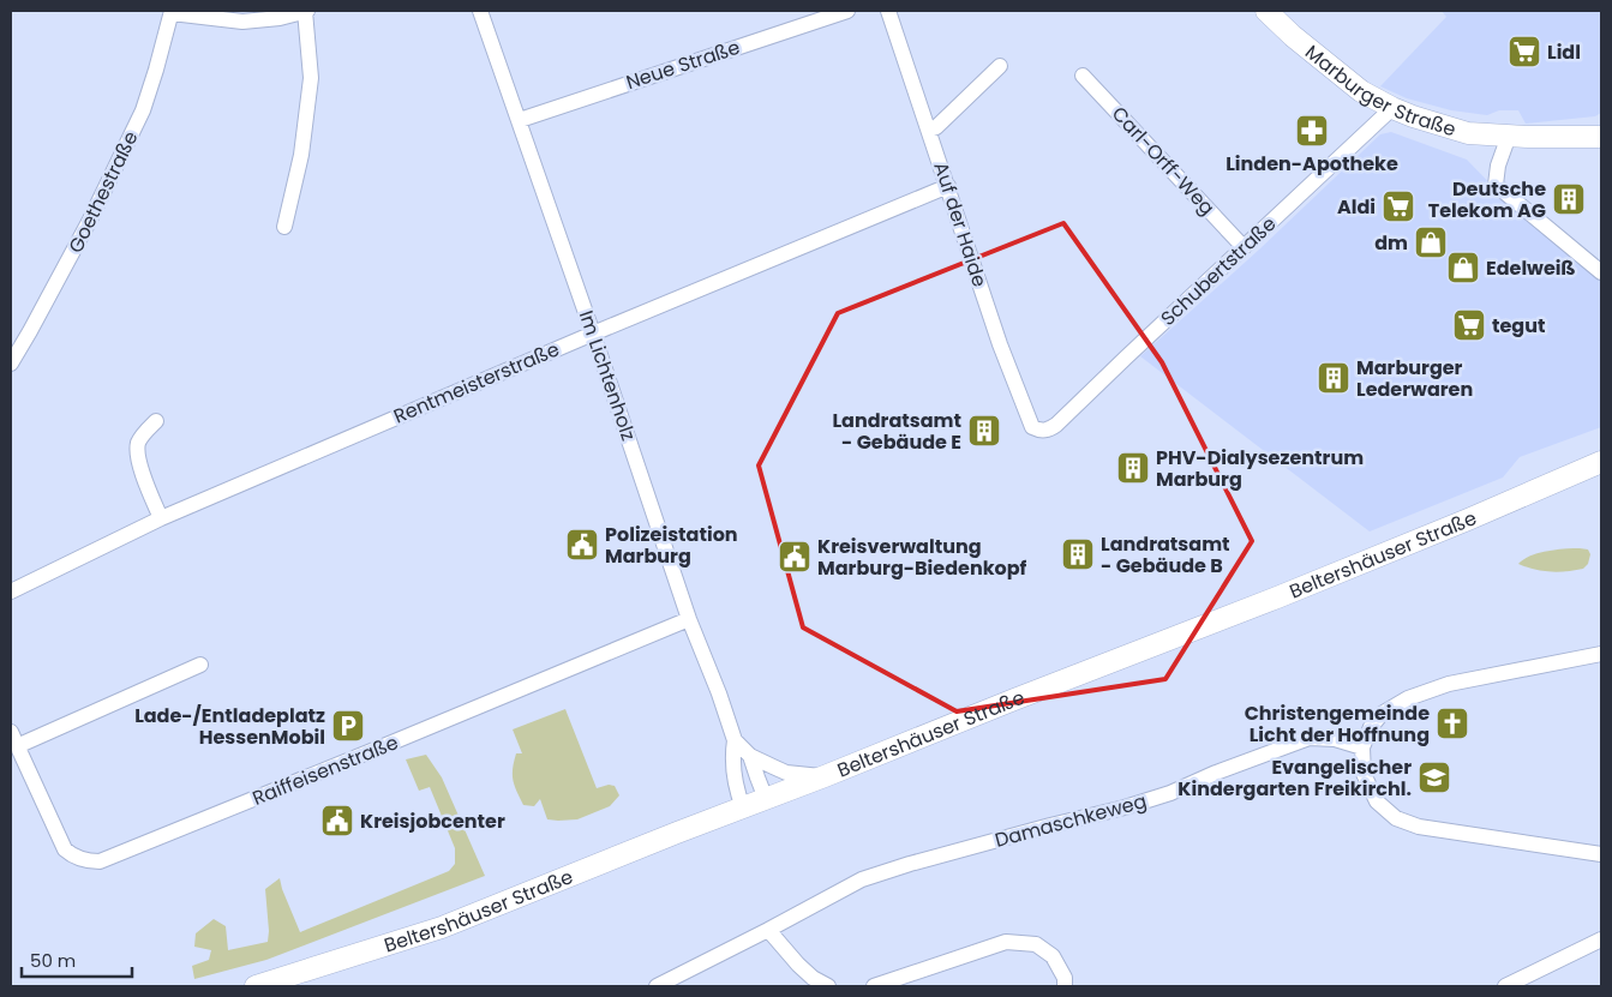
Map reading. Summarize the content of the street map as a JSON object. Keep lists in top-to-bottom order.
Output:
{
  "streets": {
    "main road": ["Marburger Straße", "Beltershäuser Straße"],
    "street": [
      "Neue Straße",
      "Carl-Orff-Weg",
      "Goethestraße",
      "Auf der Haide",
      "Schubertstraße",
      "Im Lichtenholz",
      "Rentmeisterstraße",
      "Raiffeisenstraße",
      "Damaschkeweg"
    ]
  },
  "crossings": [
    ["Neue Straße", "Im Lichtenholz"],
    ["Marburger Straße", "Schubertstraße"],
    ["Carl-Orff-Weg", "Schubertstraße"],
    ["Auf der Haide", "Schubertstraße"],
    ["Auf der Haide", "Rentmeisterstraße"],
    ["Im Lichtenholz", "Rentmeisterstraße"],
    ["Im Lichtenholz", "Beltershäuser Straße"],
    ["Im Lichtenholz", "Raiffeisenstraße"]
  ],
  "places": {
    "supermarket": ["Lidl", "Aldi", "tegut"],
    "pharmacy": ["Linden-Apotheke"],
    "building": [
      "Deutsche Telekom AG",
      "Marburger Lederwaren",
      "Landratsamt - Gebäude E",
      "PHV-Dialysezentrum Marburg",
      "Landratsamt - Gebäude B"
    ],
    "shop": ["dm", "Edelweiß"],
    "public building": ["Polizeistation Marburg", "Kreisverwaltung Marburg-Biedenkopf", "Kreisjobcenter"],
    "church": ["Christengemeinde Licht der Hoffnung"],
    "parking": ["Lade-/Entladeplatz HessenMobil"],
    "school or university": ["Evangelischer Kindergarten Freikirchl."]
  },
  "scale_bar": "50 m"
}
